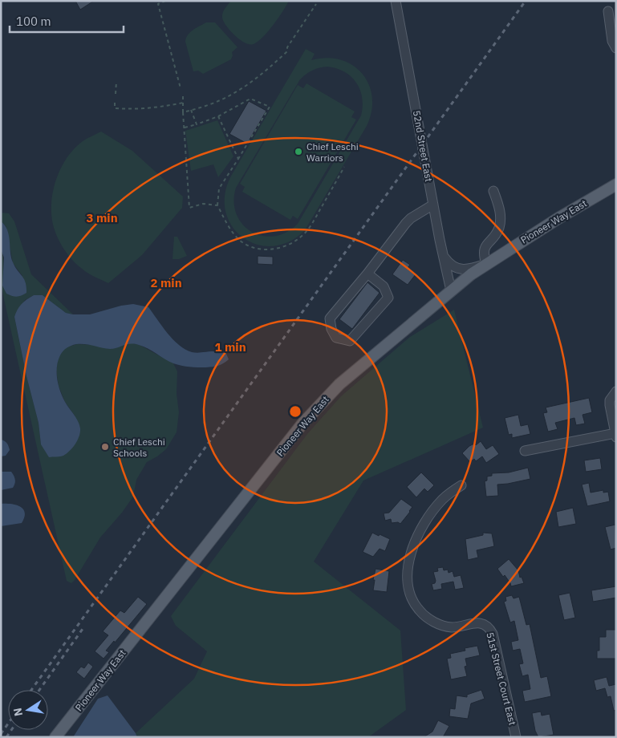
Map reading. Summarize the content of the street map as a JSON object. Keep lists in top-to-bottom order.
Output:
{
  "streets": {
    "main road": ["Pioneer Way East"],
    "street": ["52nd Street East", "51st Street Court East"]
  },
  "crossings": [
    ["52nd Street East", "Pioneer Way East"]
  ],
  "places": ["Chief Leschi Warriors", "Chief Leschi Schools"],
  "scale_bar": "100 m",
  "north": "left",
  "rings": ["3 min", "2 min", "1 min"]
}
